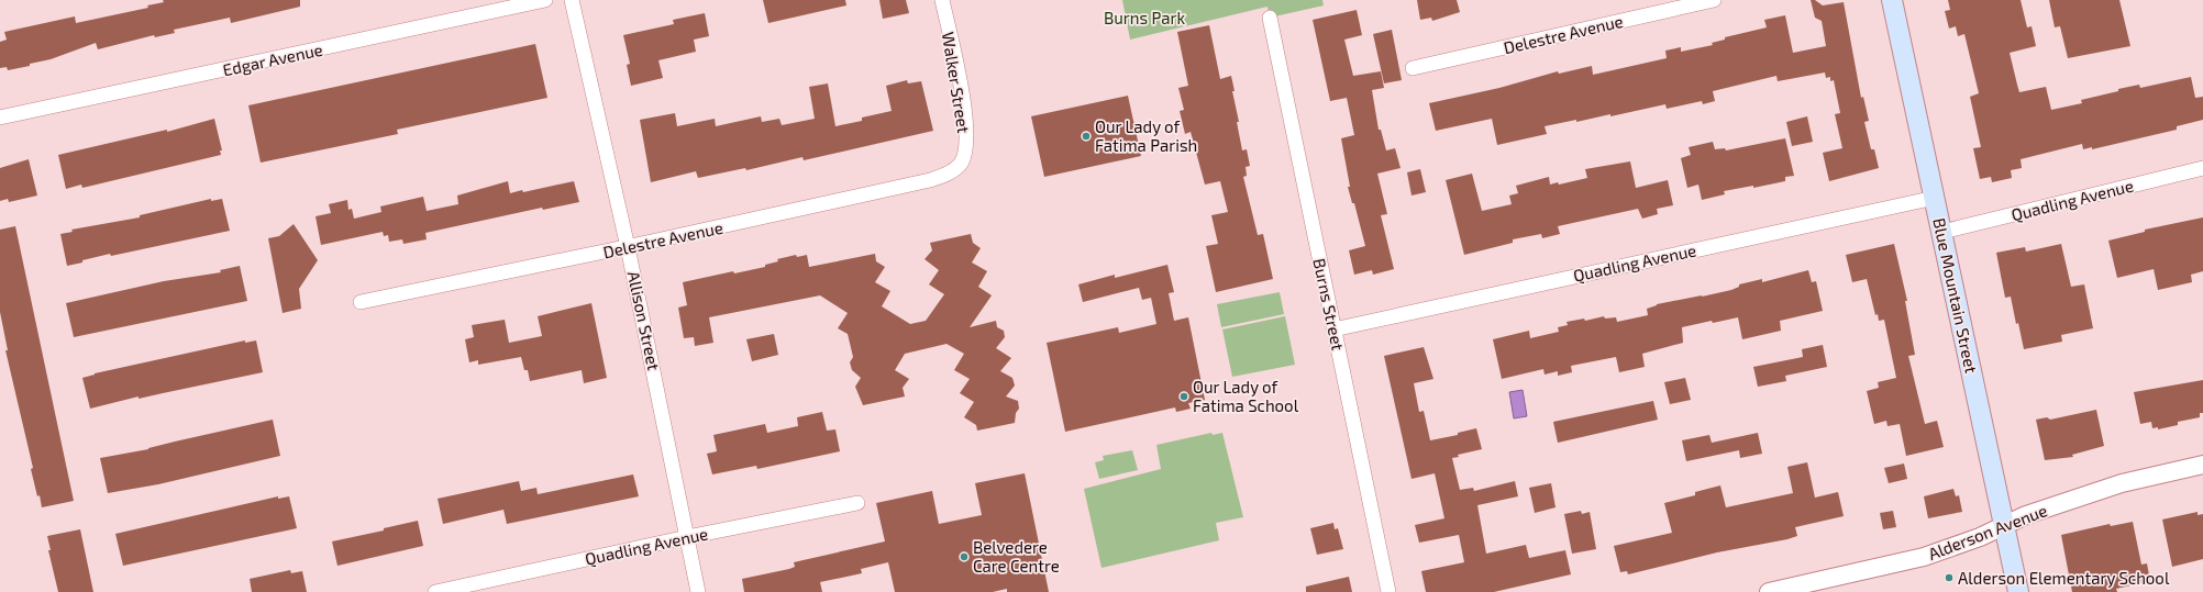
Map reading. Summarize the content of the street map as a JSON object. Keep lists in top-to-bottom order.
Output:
{
  "streets": {
    "main road": ["Blue Mountain Street"],
    "street": [
      "Delestre Avenue",
      "Edgar Avenue",
      "Walker Street",
      "Quadling Avenue",
      "Burns Street",
      "Allison Street",
      "Alderson Avenue"
    ]
  },
  "crossings": [
    ["Delestre Avenue", "Walker Street"],
    ["Delestre Avenue", "Allison Street"],
    ["Quadling Avenue", "Blue Mountain Street"],
    ["Quadling Avenue", "Burns Street"],
    ["Quadling Avenue", "Allison Street"],
    ["Blue Mountain Street", "Alderson Avenue"]
  ],
  "parks": ["Burns Park"],
  "places": [
    "Our Lady of Fatima Parish",
    "Our Lady of Fatima School",
    "Belvedere Care Centre",
    "Alderson Elementary School"
  ]
}
